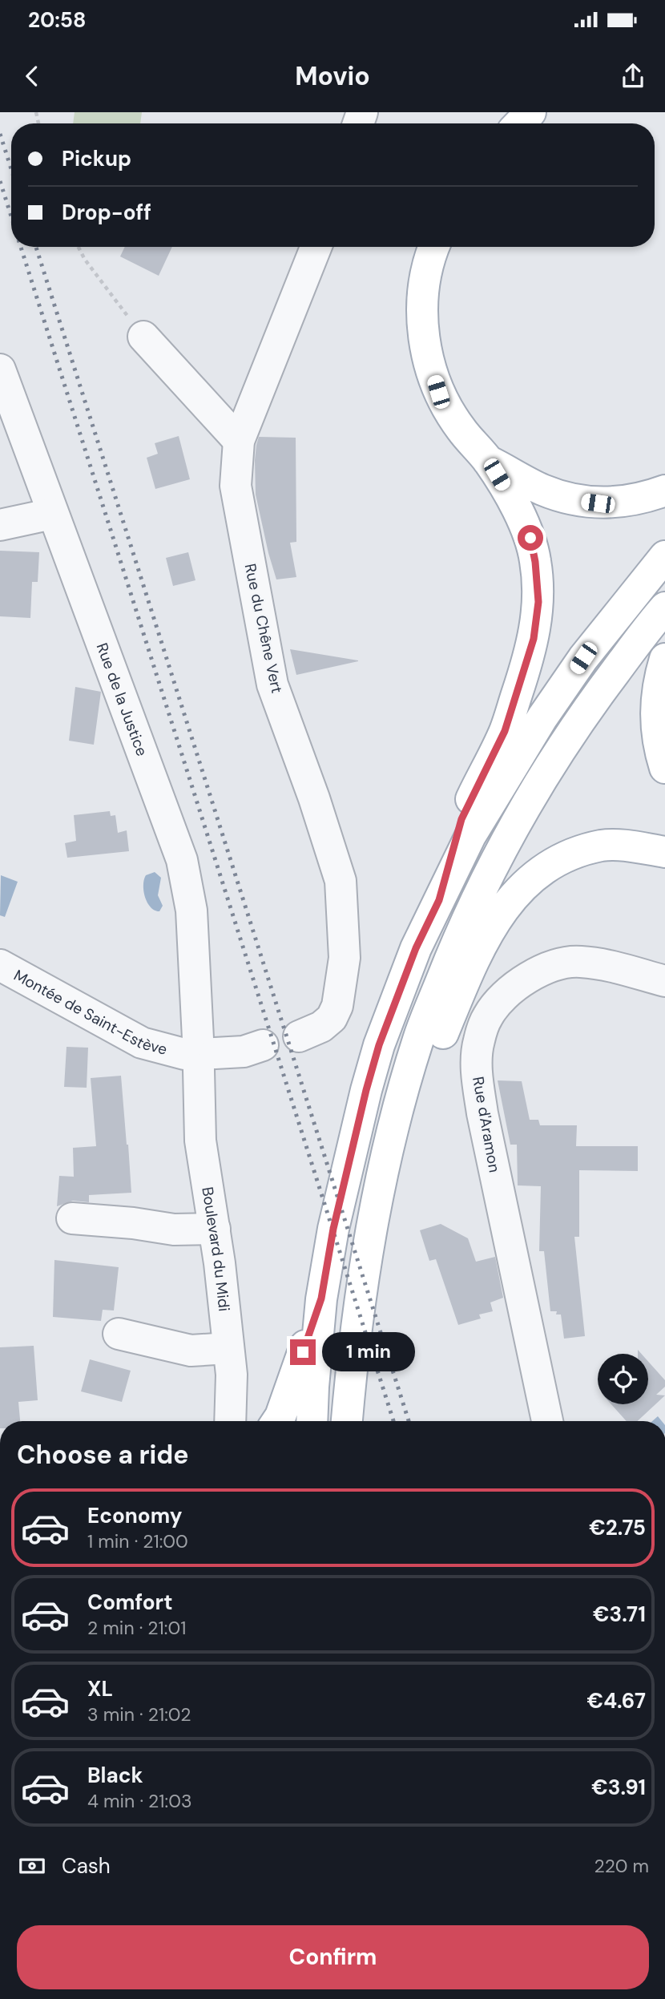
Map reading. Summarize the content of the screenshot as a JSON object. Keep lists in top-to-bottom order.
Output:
{
  "streets": {
    "street": [
      "Rue du Chêne Vert",
      "Rue de la Justice",
      "Montée de Saint-Estève",
      "Rue d'Aramon",
      "Boulevard du Midi"
    ]
  },
  "crossings": [
    ["Rue de la Justice", "Montée de Saint-Estève"],
    ["Rue de la Justice", "Boulevard du Midi"],
    ["Montée de Saint-Estève", "Boulevard du Midi"]
  ],
  "page": {
    "status": "20:58",
    "header": "Movio",
    "banner": ["Pickup", "Drop-off"],
    "bubble": "1 min",
    "heading": "Choose a ride",
    "list": [
      {
        "name": "Economy",
        "note": "1 min · 21:00",
        "value": "€2.75"
      },
      {
        "name": "Comfort",
        "note": "2 min · 21:01",
        "value": "€3.71"
      },
      {
        "name": "XL",
        "note": "3 min · 21:02",
        "value": "€4.67"
      },
      {
        "name": "Black",
        "note": "4 min · 21:03",
        "value": "€3.91"
      }
    ],
    "pay": ["Cash", "220 m"],
    "buttons": "Confirm"
  }
}
